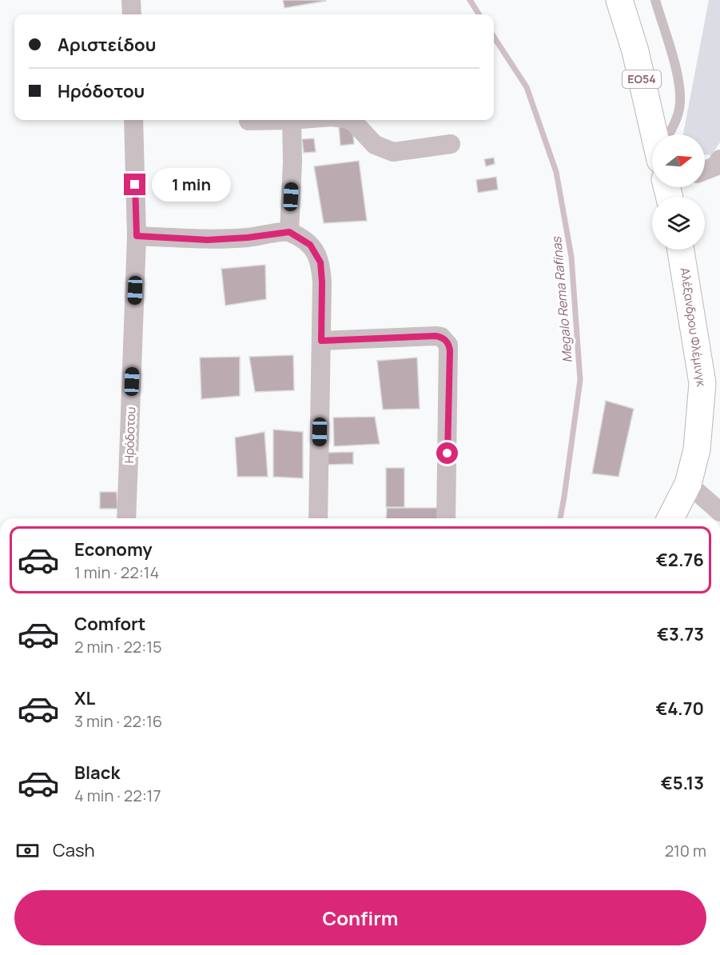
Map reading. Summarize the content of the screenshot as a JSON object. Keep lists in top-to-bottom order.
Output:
{
  "streets": {
    "main road": ["ΕΟ54", "Αλέξανδρου Φλέμινγκ"],
    "street": ["Ηρόδοτου"]
  },
  "water": ["Megalo Rema Rafinas"],
  "north": "right",
  "page": {
    "banner": ["Αριστείδου", "Ηρόδοτου"],
    "bubble": "1 min",
    "list": [
      {
        "name": "Economy",
        "note": "1 min · 22:14",
        "value": "€2.76"
      },
      {
        "name": "Comfort",
        "note": "2 min · 22:15",
        "value": "€3.73"
      },
      {
        "name": "XL",
        "note": "3 min · 22:16",
        "value": "€4.70"
      },
      {
        "name": "Black",
        "note": "4 min · 22:17",
        "value": "€5.13"
      }
    ],
    "pay": ["Cash", "210 m"],
    "buttons": "Confirm"
  }
}
